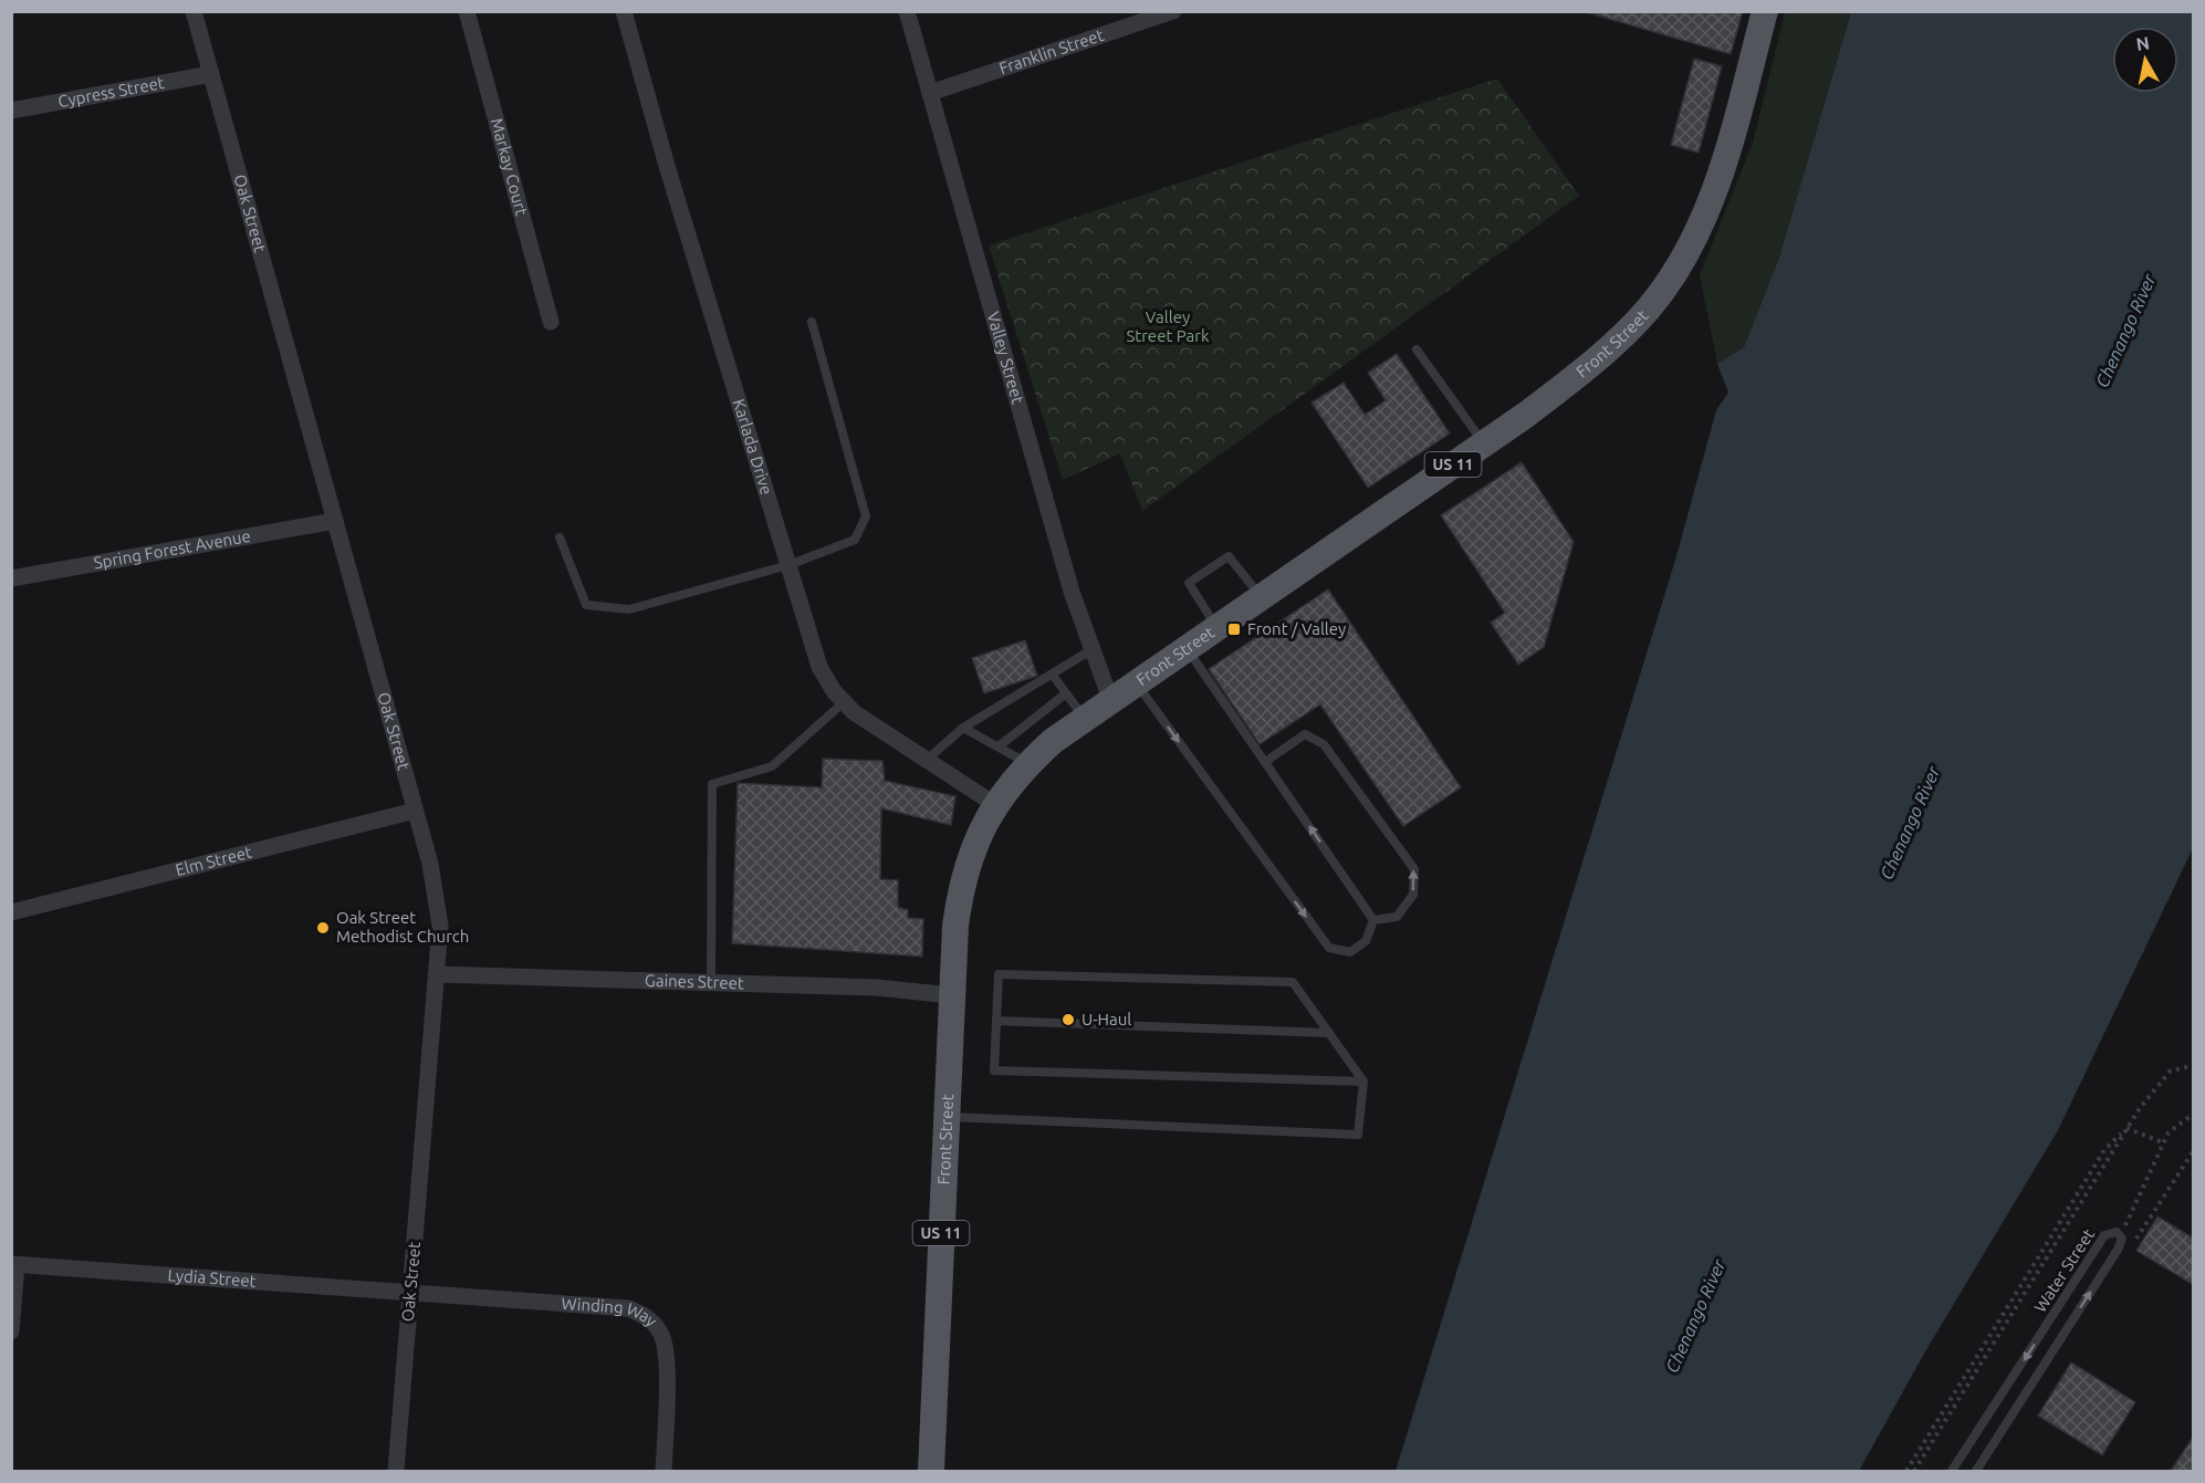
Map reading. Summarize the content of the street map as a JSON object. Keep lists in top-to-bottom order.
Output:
{
  "streets": {
    "main road": ["Front Street", "US 11"],
    "street": [
      "Franklin Street",
      "Cypress Street",
      "Markay Court",
      "Oak Street",
      "Valley Street",
      "Karlada Drive",
      "Spring Forest Avenue",
      "Elm Street",
      "Gaines Street",
      "Lydia Street",
      "Winding Way"
    ],
    "lane": ["Water Street"]
  },
  "crossings": [
    ["Franklin Street", "Valley Street"],
    ["Cypress Street", "Oak Street"],
    ["Oak Street", "Spring Forest Avenue"],
    ["Oak Street", "Elm Street"],
    ["Oak Street", "Gaines Street"],
    ["Oak Street", "Lydia Street"],
    ["Oak Street", "Winding Way"],
    ["Front Street", "Valley Street"],
    ["Front Street", "Karlada Drive"],
    ["Front Street", "Gaines Street"],
    ["Lydia Street", "Winding Way"]
  ],
  "water": ["Chenango River"],
  "parks": ["Valley Street Park"],
  "places": {
    "transit": ["Front / Valley"],
    "other": ["Oak Street Methodist Church", "U-Haul"]
  },
  "north": "top"
}
